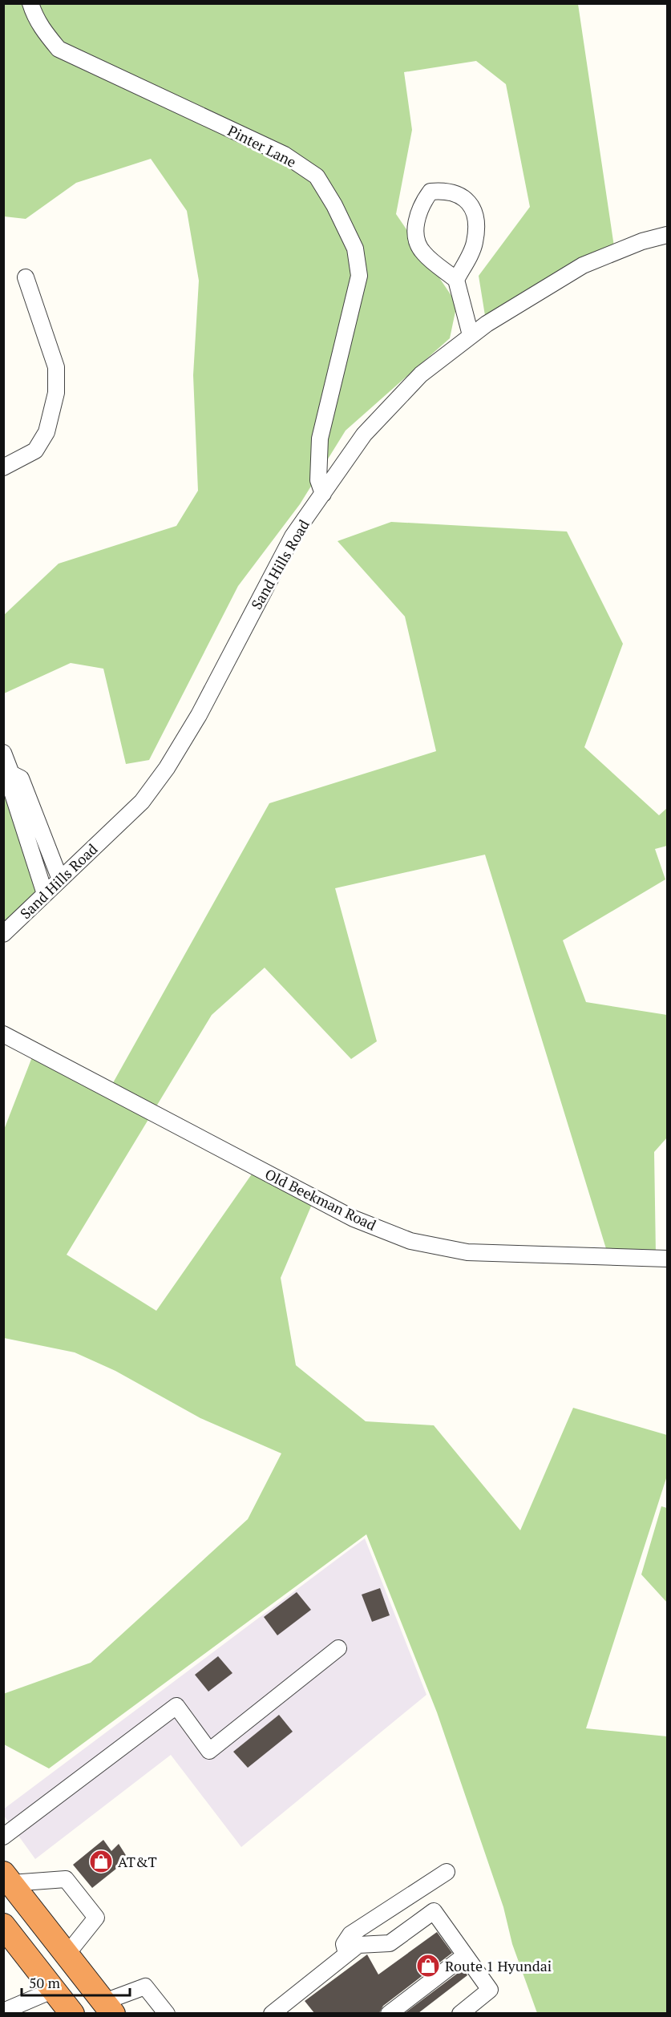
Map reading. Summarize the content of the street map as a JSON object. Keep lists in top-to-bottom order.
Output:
{
  "streets": {
    "street": ["Pinter Lane", "Sand Hills Road", "Old Beekman Road"]
  },
  "crossings": [
    ["Pinter Lane", "Sand Hills Road"]
  ],
  "places": {
    "shop": ["AT&T", "Route 1 Hyundai"]
  },
  "scale_bar": "50 m"
}
